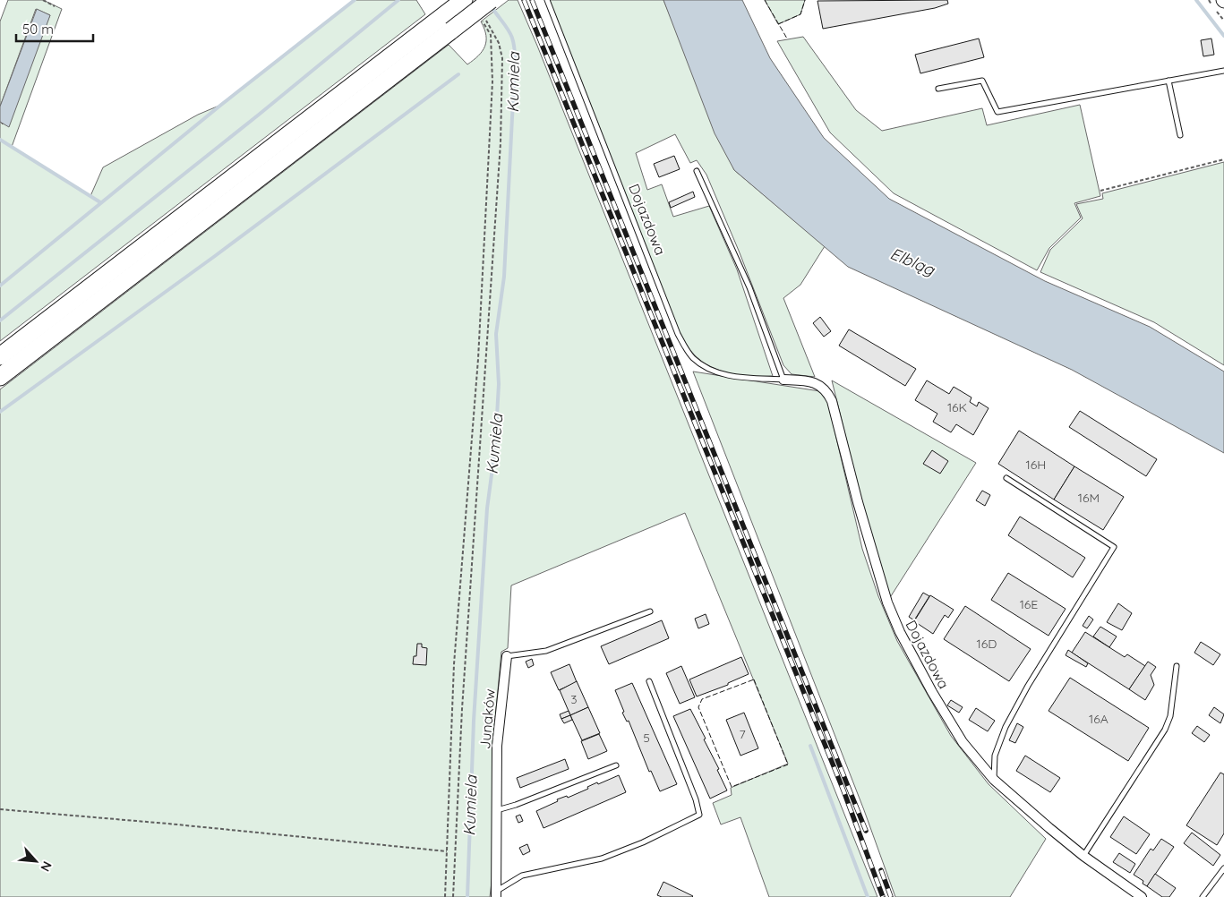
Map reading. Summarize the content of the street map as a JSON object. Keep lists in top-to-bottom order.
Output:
{
  "streets": {
    "street": ["Dojazdowa", "Junaków"]
  },
  "water": ["Kumiela", "Elbląg"],
  "house_numbers": [
    "16K",
    "16H",
    "16M",
    "16E",
    "16D",
    "3",
    "16A",
    "7",
    "5"
  ],
  "scale_bar": "50 m",
  "north": "bottom right"
}
